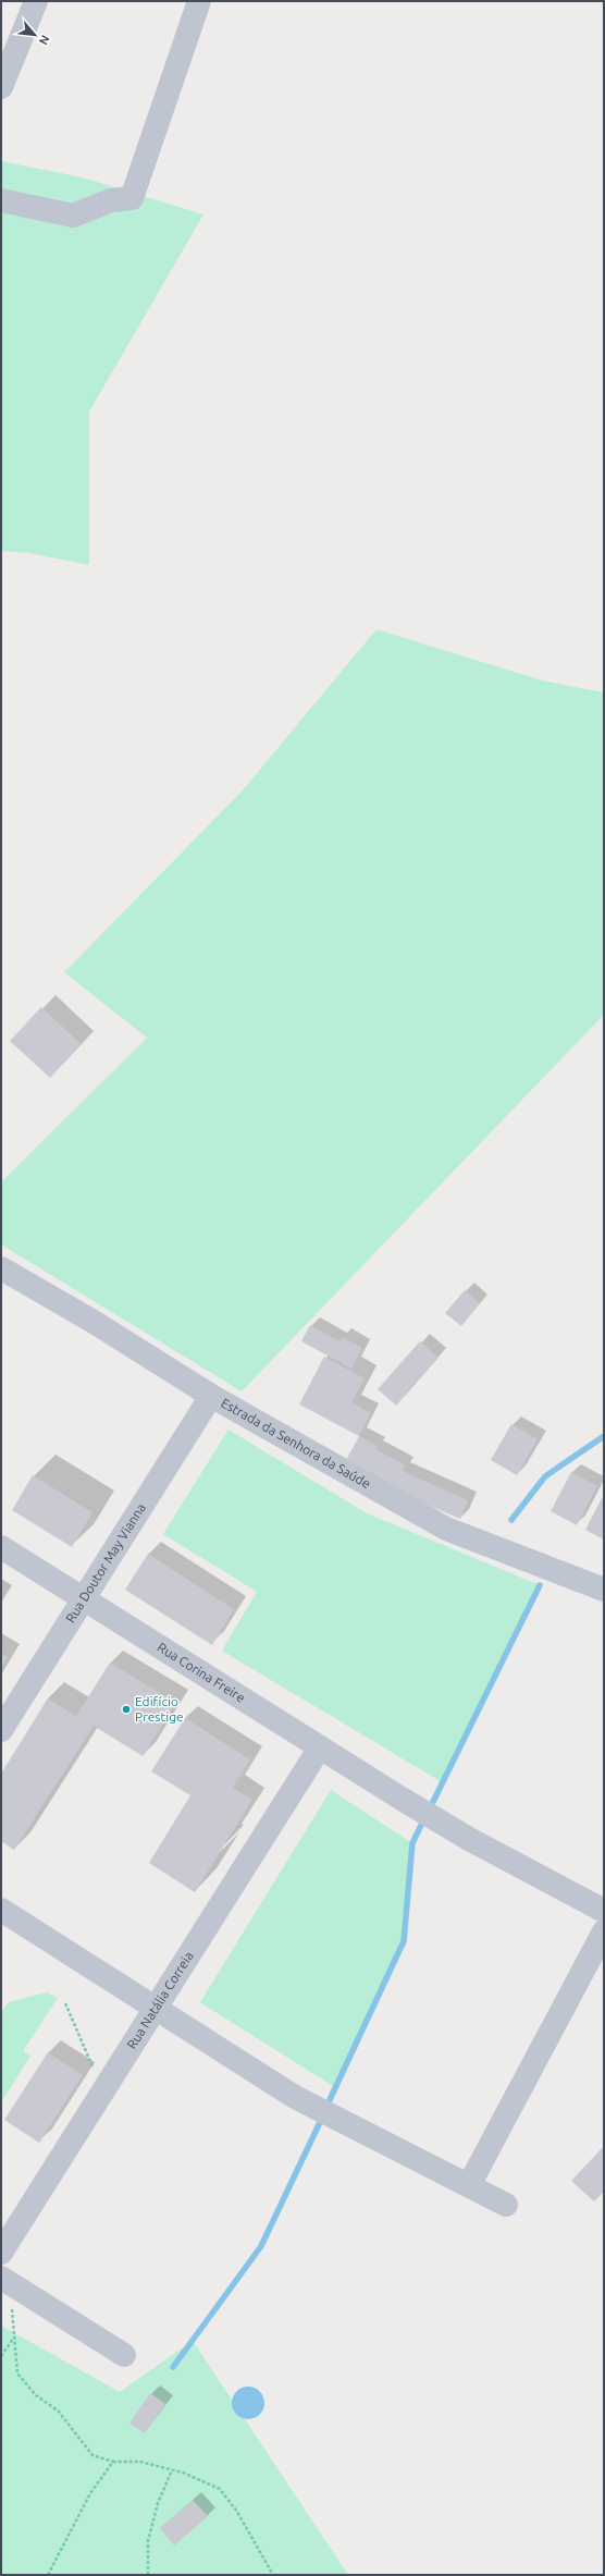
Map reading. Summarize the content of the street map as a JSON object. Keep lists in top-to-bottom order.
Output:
{
  "streets": {
    "street": [
      "Estrada da Senhora da Saúde",
      "Rua Doutor May Vianna",
      "Rua Corina Freire",
      "Rua Natália Correia"
    ]
  },
  "crossings": [
    ["Estrada da Senhora da Saúde", "Rua Doutor May Vianna"],
    ["Rua Doutor May Vianna", "Rua Corina Freire"],
    ["Rua Corina Freire", "Rua Natália Correia"]
  ],
  "places": ["Edifício Prestige"],
  "north": "bottom right"
}
